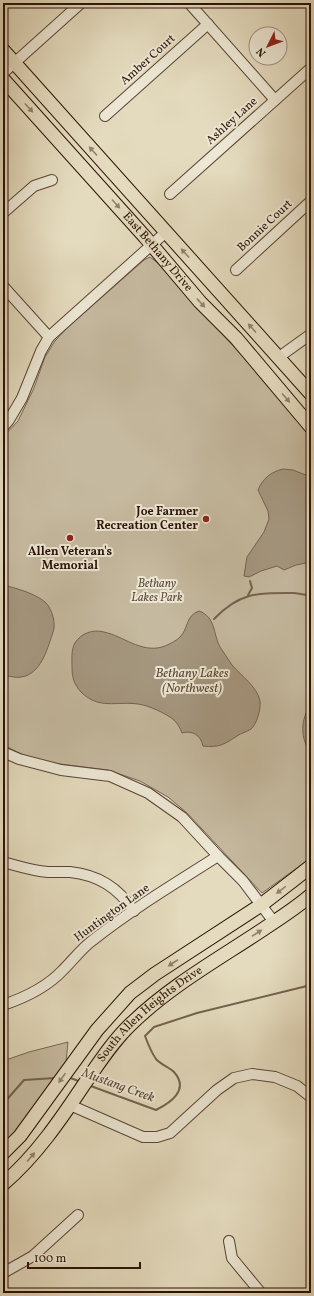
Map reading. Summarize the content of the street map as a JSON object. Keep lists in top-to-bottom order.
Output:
{
  "streets": {
    "main road": ["East Bethany Drive", "South Allen Heights Drive"],
    "street": [
      "Amber Court",
      "Ashley Lane",
      "Bonnie Court",
      "Huntington Lane"
    ]
  },
  "water": ["Bethany Lakes (Northwest)", "Mustang Creek"],
  "parks": ["Bethany Lakes Park"],
  "places": ["Joe Farmer Recreation Center", "Allen Veteran's Memorial"],
  "scale_bar": "100 m",
  "north": "bottom left"
}
